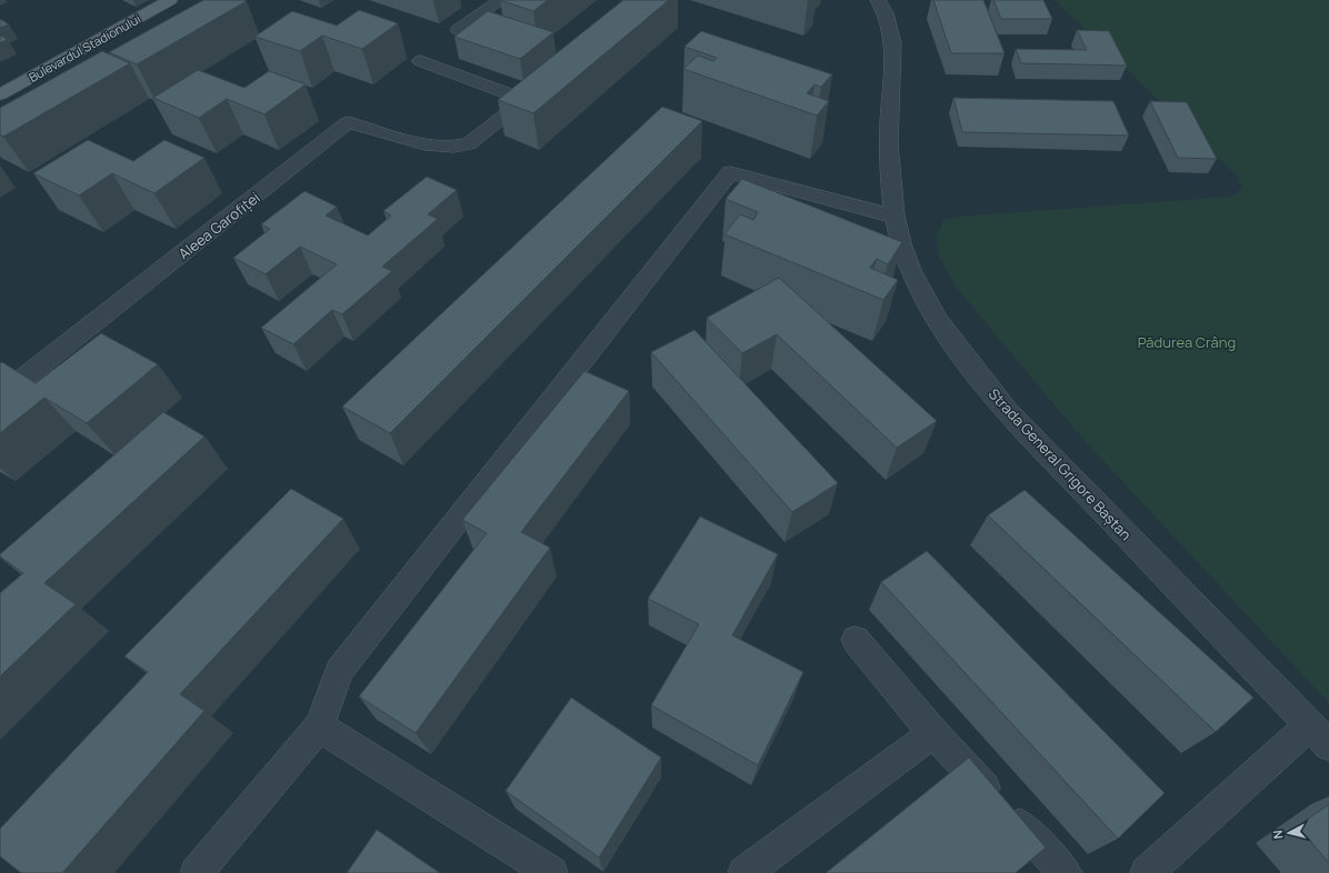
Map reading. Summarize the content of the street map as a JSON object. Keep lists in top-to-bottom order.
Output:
{
  "streets": {
    "main road": ["Bulevardul Stadionului"],
    "street": ["Aleea Garofiței", "Strada General Grigore Baștan"]
  },
  "parks": ["Pădurea Crâng"],
  "north": "left"
}
